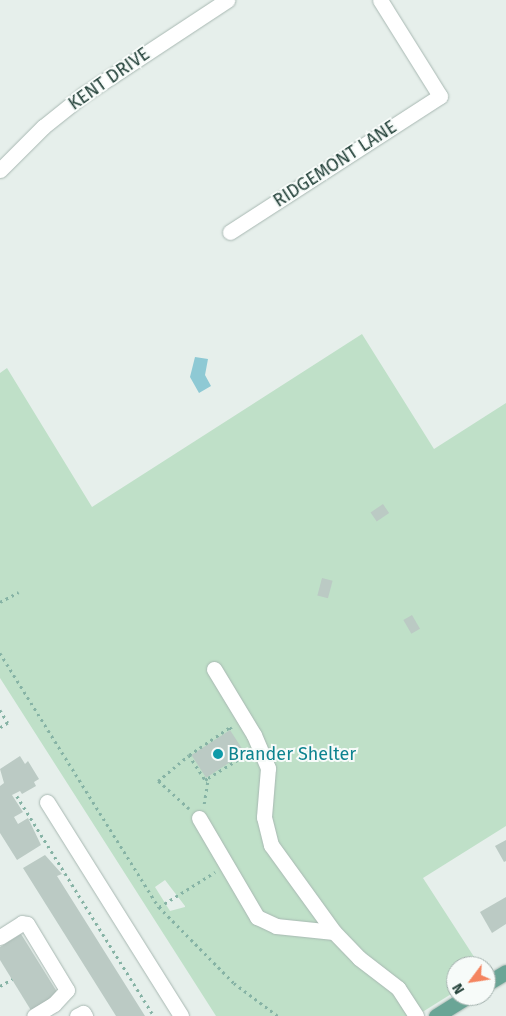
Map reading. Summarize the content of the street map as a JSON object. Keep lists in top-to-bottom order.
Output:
{
  "streets": {
    "street": ["KENT DRIVE", "RIDGEMONT LANE"]
  },
  "places": ["Brander Shelter"],
  "north": "bottom left"
}
